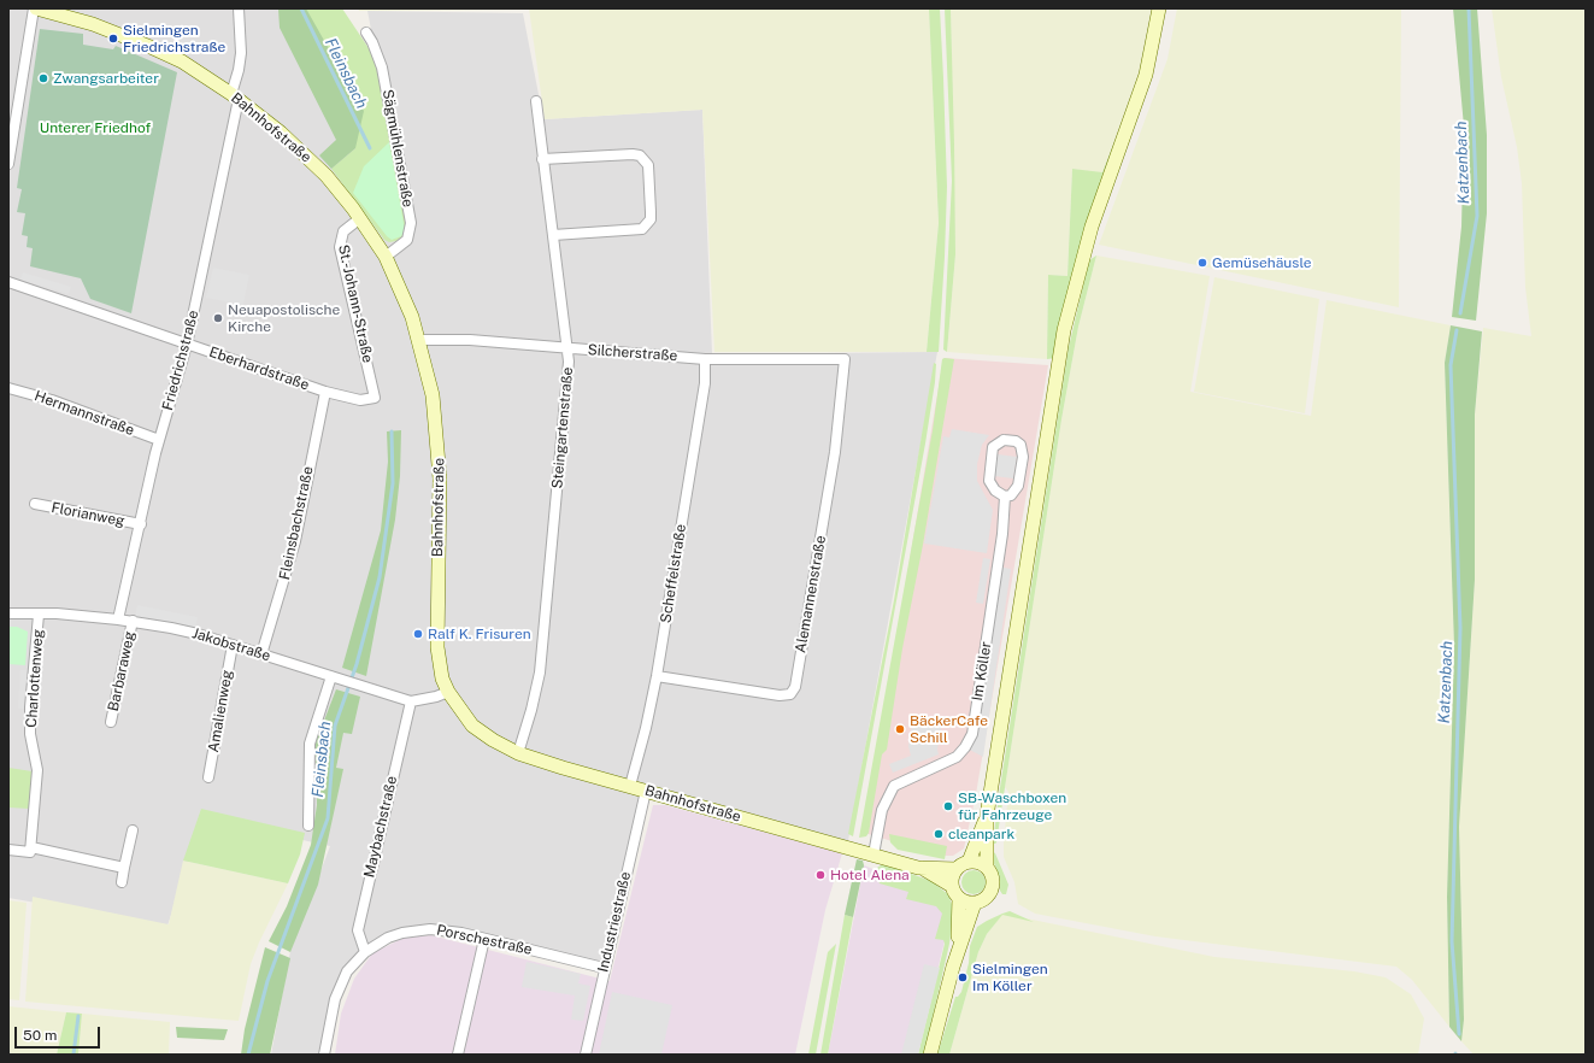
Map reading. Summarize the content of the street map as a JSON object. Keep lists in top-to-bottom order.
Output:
{
  "streets": {
    "street": [
      "Bahnhofstraße",
      "Sägmühlenstraße",
      "St.-Johann-Straße",
      "Silcherstraße",
      "Friedrichstraße",
      "Eberhardstraße",
      "Hermannstraße",
      "Steingartenstraße",
      "Florianweg",
      "Fleinsbachstraße",
      "Scheffelstraße",
      "Alemannenstraße",
      "Jakobstraße",
      "Barbaraweg",
      "Im Köller",
      "Charlottenweg",
      "Amalienweg",
      "Maybachstraße",
      "Industriestraße",
      "Porschestraße"
    ]
  },
  "crossings": [
    ["Bahnhofstraße", "Sägmühlenstraße"],
    ["Bahnhofstraße", "St.-Johann-Straße"],
    ["Bahnhofstraße", "Silcherstraße"],
    ["Bahnhofstraße", "Friedrichstraße"],
    ["Bahnhofstraße", "Steingartenstraße"],
    ["Bahnhofstraße", "Scheffelstraße"],
    ["Bahnhofstraße", "Jakobstraße"],
    ["Bahnhofstraße", "Im Köller"],
    ["Bahnhofstraße", "Industriestraße"],
    ["St.-Johann-Straße", "Eberhardstraße"],
    ["Silcherstraße", "Steingartenstraße"],
    ["Silcherstraße", "Scheffelstraße"],
    ["Silcherstraße", "Alemannenstraße"],
    ["Friedrichstraße", "Eberhardstraße"],
    ["Friedrichstraße", "Hermannstraße"],
    ["Friedrichstraße", "Florianweg"],
    ["Friedrichstraße", "Jakobstraße"],
    ["Eberhardstraße", "Fleinsbachstraße"],
    ["Fleinsbachstraße", "Jakobstraße"],
    ["Scheffelstraße", "Alemannenstraße"],
    ["Jakobstraße", "Barbaraweg"],
    ["Jakobstraße", "Charlottenweg"],
    ["Jakobstraße", "Amalienweg"],
    ["Jakobstraße", "Maybachstraße"],
    ["Maybachstraße", "Porschestraße"],
    ["Industriestraße", "Porschestraße"]
  ],
  "water": ["Fleinsbach", "Katzenbach"],
  "parks": ["Unterer Friedhof"],
  "places": [
    "Sielmingen Friedrichstraße",
    "Zwangsarbeiter",
    "Gemüsehäusle",
    "Neuapostolische Kirche",
    "Ralf K. Frisuren",
    "BäckerCafe Schill",
    "SB-Waschboxen für Fahrzeuge",
    "cleanpark",
    "Hotel Alena",
    "Sielmingen Im Köller"
  ],
  "scale_bar": "50 m"
}
